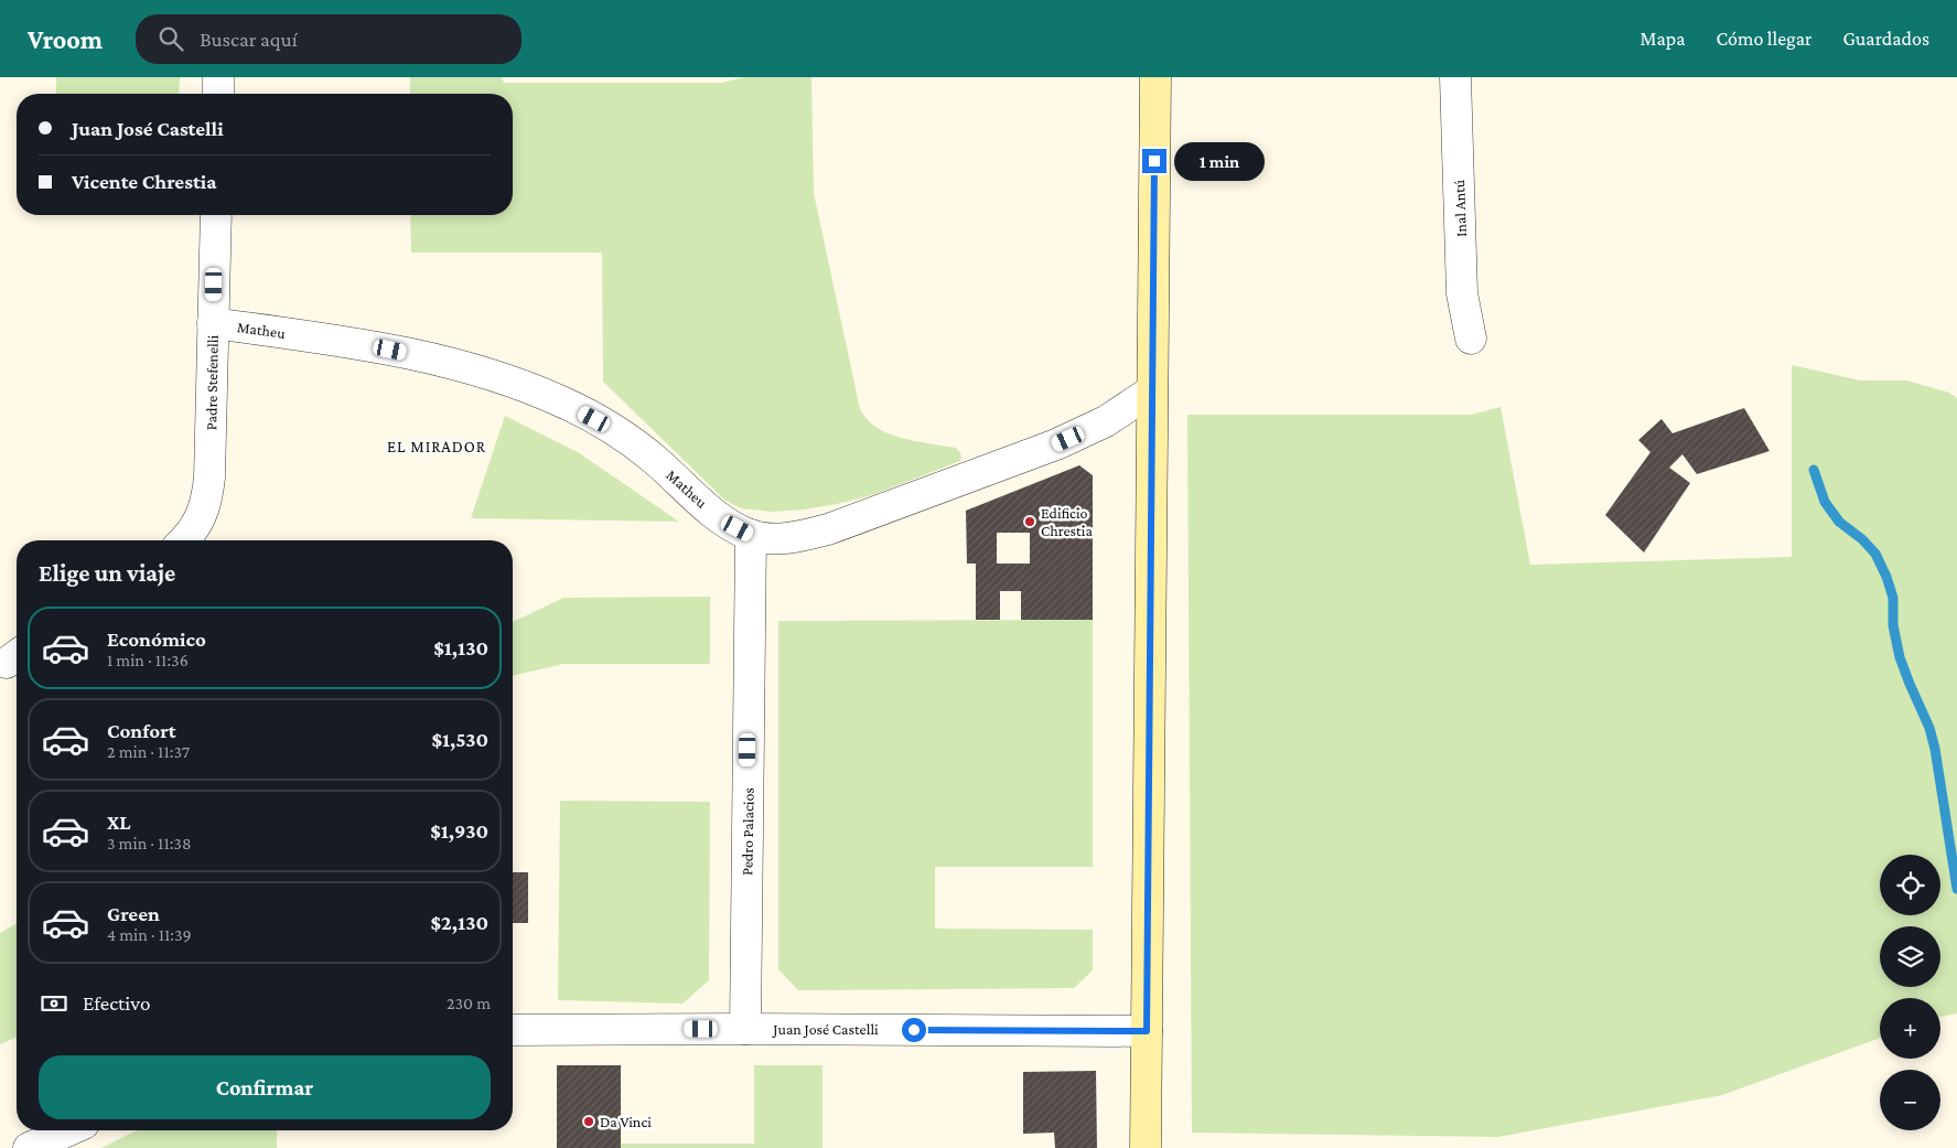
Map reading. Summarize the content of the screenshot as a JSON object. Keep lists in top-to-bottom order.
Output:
{
  "streets": {
    "street": [
      "Inal Antú",
      "Matheu",
      "Padre Stefenelli",
      "Pedro Palacios",
      "Juan José Castelli"
    ]
  },
  "crossings": [
    ["Matheu", "Padre Stefenelli"],
    ["Matheu", "Pedro Palacios"],
    ["Pedro Palacios", "Juan José Castelli"]
  ],
  "districts": ["EL MIRADOR"],
  "places": ["Edificio Chrestia", "Da Vinci"],
  "page": {
    "header": "Vroom",
    "search": "Buscar aquí",
    "nav": ["Mapa", "Cómo llegar", "Guardados"],
    "banner": ["Juan José Castelli", "Vicente Chrestia"],
    "bubble": "1 min",
    "heading": "Elige un viaje",
    "list": [
      {
        "name": "Económico",
        "note": "1 min · 11:36",
        "value": "$1,130"
      },
      {
        "name": "Confort",
        "note": "2 min · 11:37",
        "value": "$1,530"
      },
      {
        "name": "XL",
        "note": "3 min · 11:38",
        "value": "$1,930"
      },
      {
        "name": "Green",
        "note": "4 min · 11:39",
        "value": "$2,130"
      }
    ],
    "map_buttons": ["+", "−"],
    "pay": ["Efectivo", "230 m"],
    "buttons": "Confirmar"
  }
}
